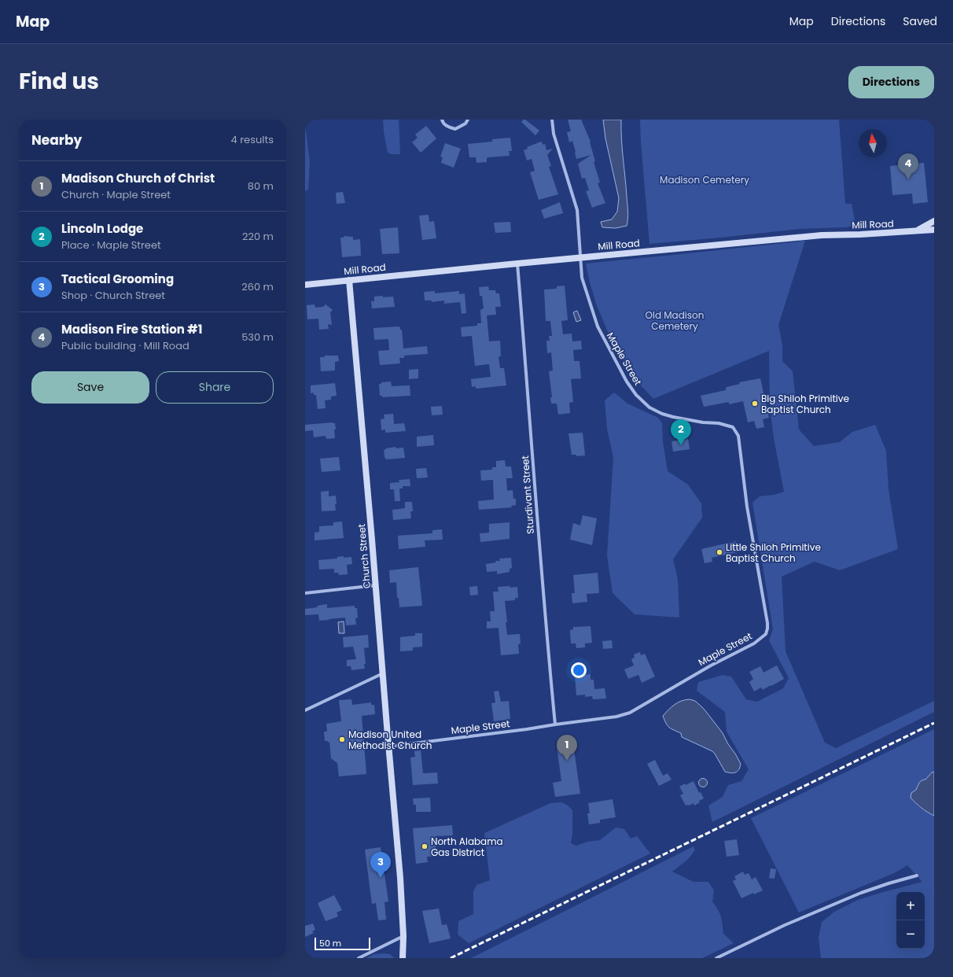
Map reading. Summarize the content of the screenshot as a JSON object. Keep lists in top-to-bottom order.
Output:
{
  "streets": {
    "street": [
      "Mill Road",
      "Maple Street",
      "Sturdivant Street",
      "Church Street"
    ]
  },
  "crossings": [
    ["Mill Road", "Maple Street"],
    ["Mill Road", "Sturdivant Street"],
    ["Mill Road", "Church Street"],
    ["Maple Street", "Sturdivant Street"],
    ["Maple Street", "Church Street"]
  ],
  "parks": ["Madison Cemetery", "Old Madison Cemetery"],
  "places": [
    "Big Shiloh Primitive Baptist Church",
    "Little Shiloh Primitive Baptist Church",
    "Madison United Methodist Church",
    "North Alabama Gas District"
  ],
  "scale_bar": "50 m",
  "north": "top",
  "page": {
    "header": "Map",
    "nav": ["Map", "Directions", "Saved"],
    "title": "Find us",
    "buttons": [
      "Directions",
      ["Save", "Share"]
    ],
    "heading": ["Nearby", "4 results"],
    "pins": [
      "4",
      "2",
      "1",
      "3"
    ],
    "list": [
      {
        "mark": "1",
        "name": "Madison Church of Christ",
        "note": "Church · Maple Street",
        "value": "80 m"
      },
      {
        "mark": "2",
        "name": "Lincoln Lodge",
        "note": "Place · Maple Street",
        "value": "220 m"
      },
      {
        "mark": "3",
        "name": "Tactical Grooming",
        "note": "Shop · Church Street",
        "value": "260 m"
      },
      {
        "mark": "4",
        "name": "Madison Fire Station #1",
        "note": "Public building · Mill Road",
        "value": "530 m"
      }
    ],
    "map_buttons": ["+", "−"],
    "scale": "50 m"
  }
}
